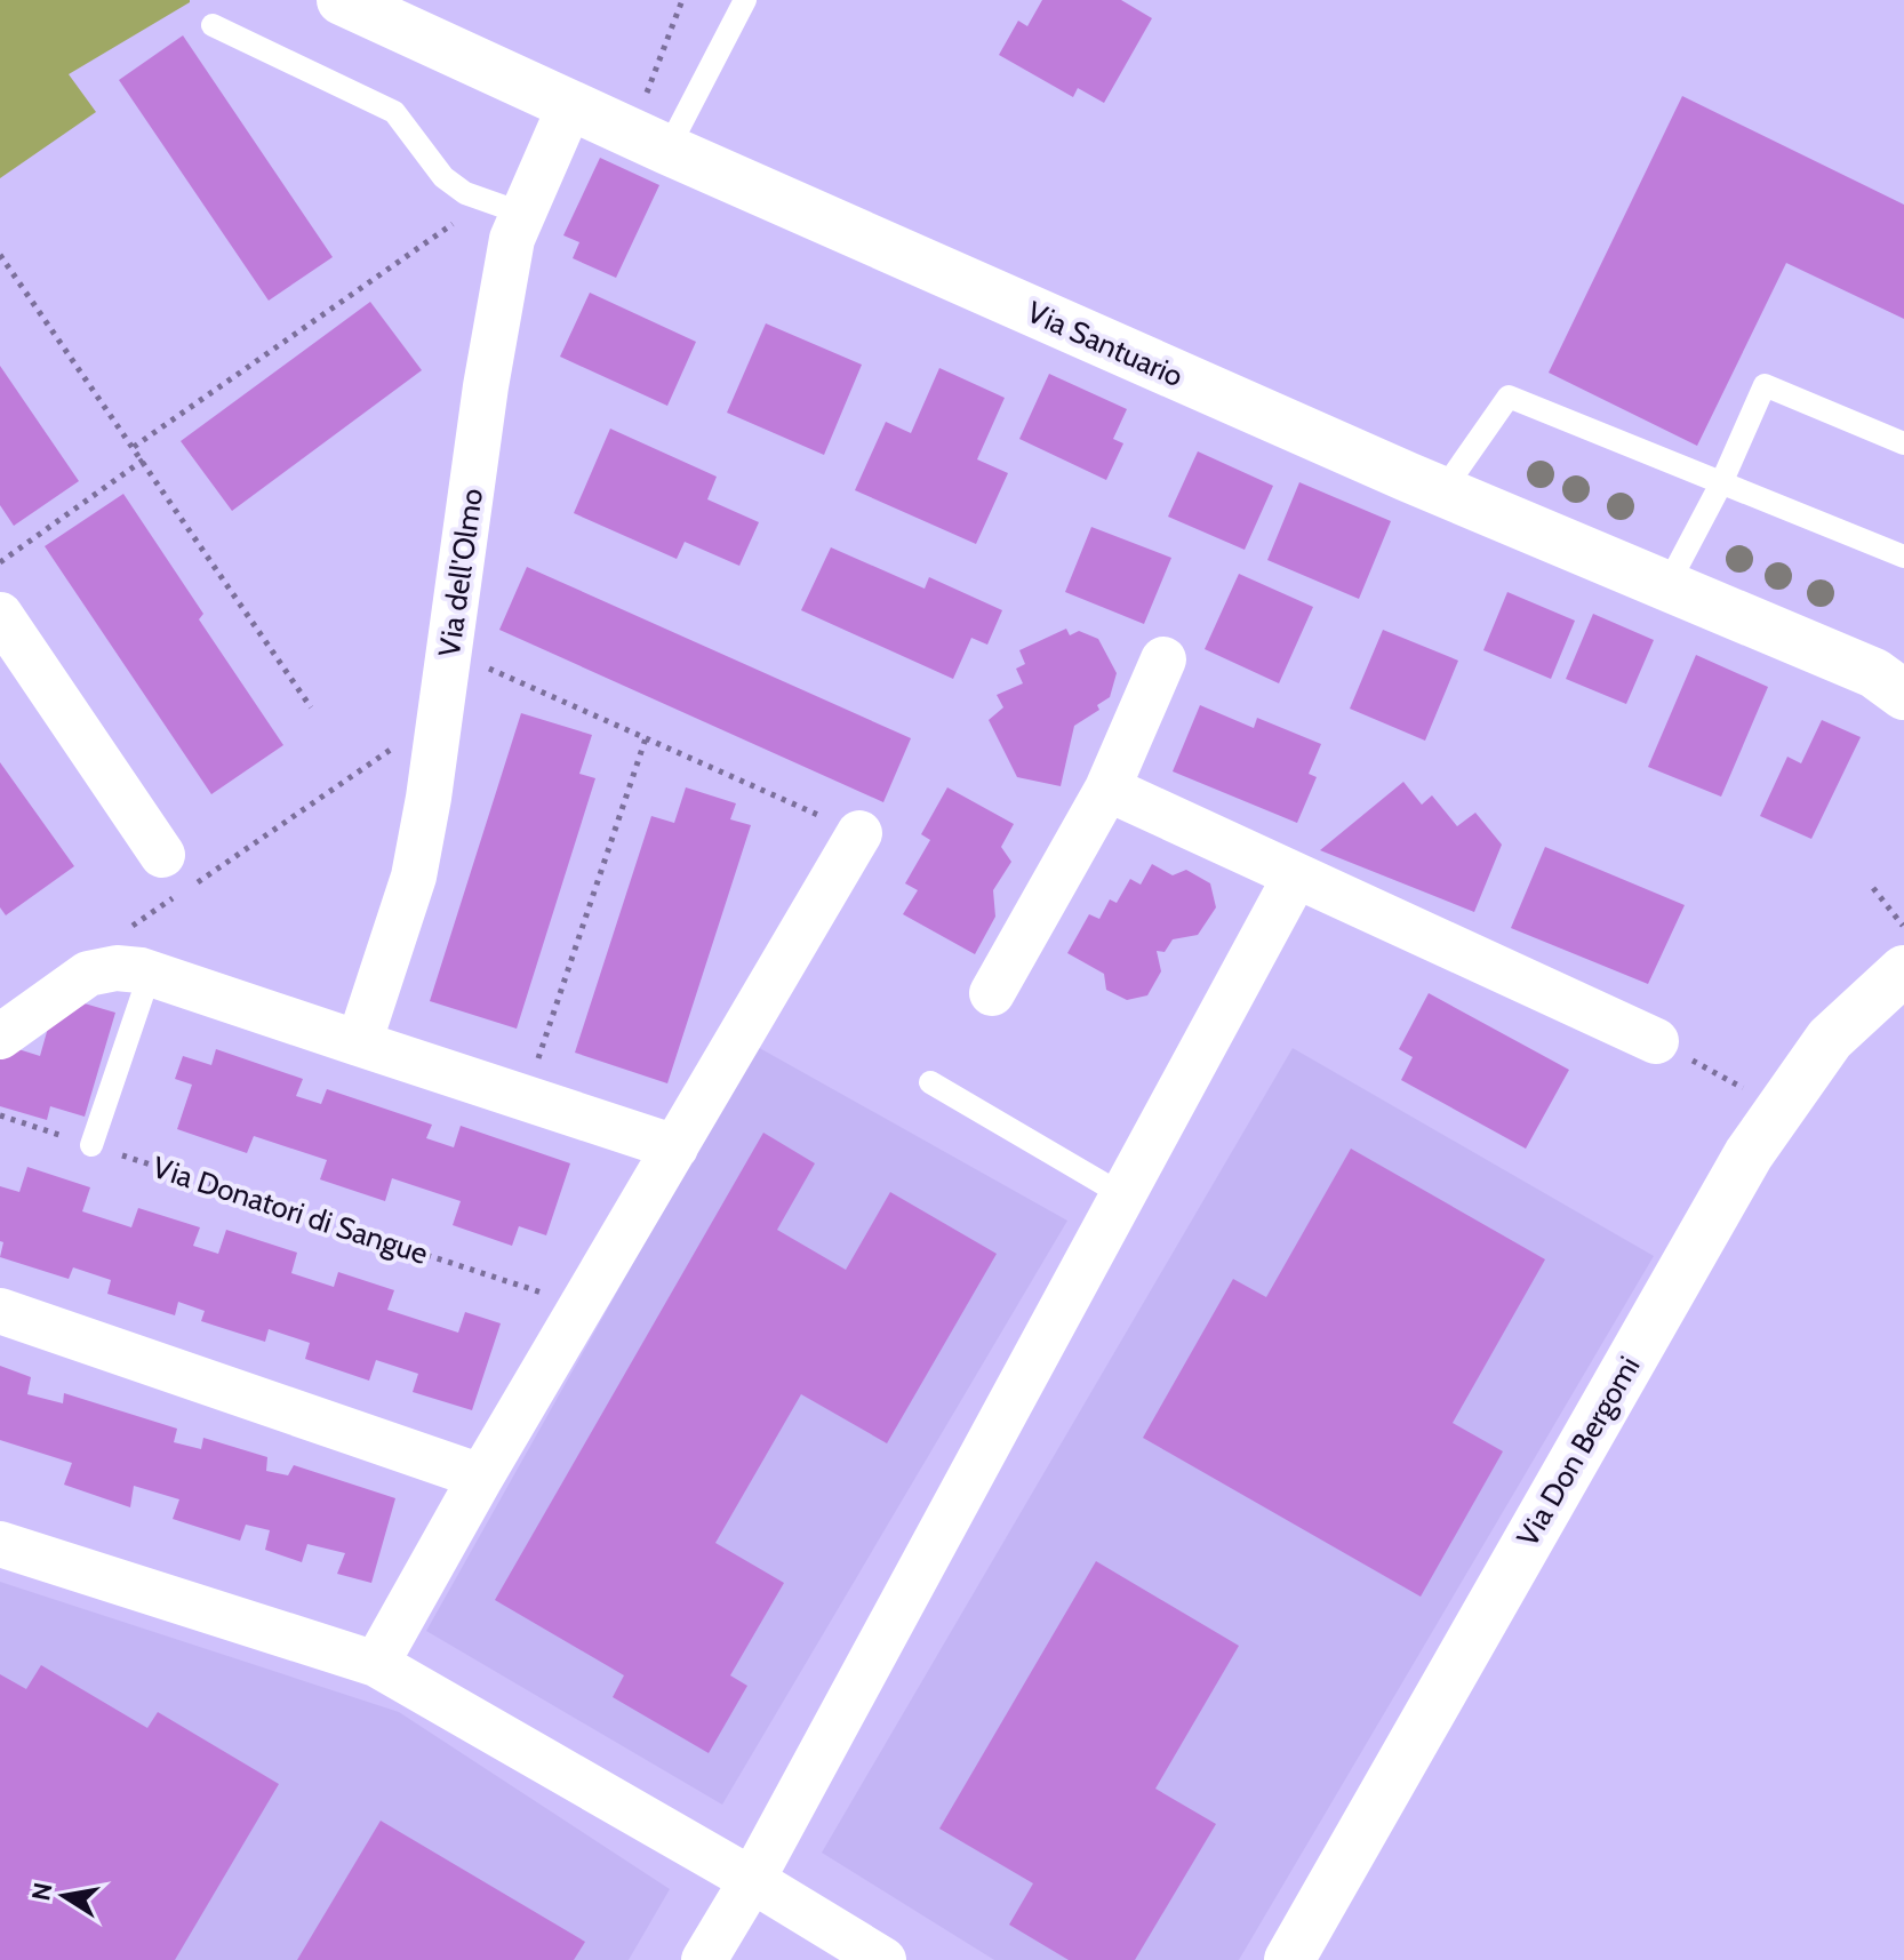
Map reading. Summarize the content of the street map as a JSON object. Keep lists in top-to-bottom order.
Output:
{
  "streets": {
    "street": ["Via Santuario", "Via dell'Olmo", "Via Don Bergomi"],
    "path": ["Via Donatori di Sangue"]
  },
  "crossings": [
    ["Via Santuario", "Via dell'Olmo"]
  ],
  "north": "left"
}
